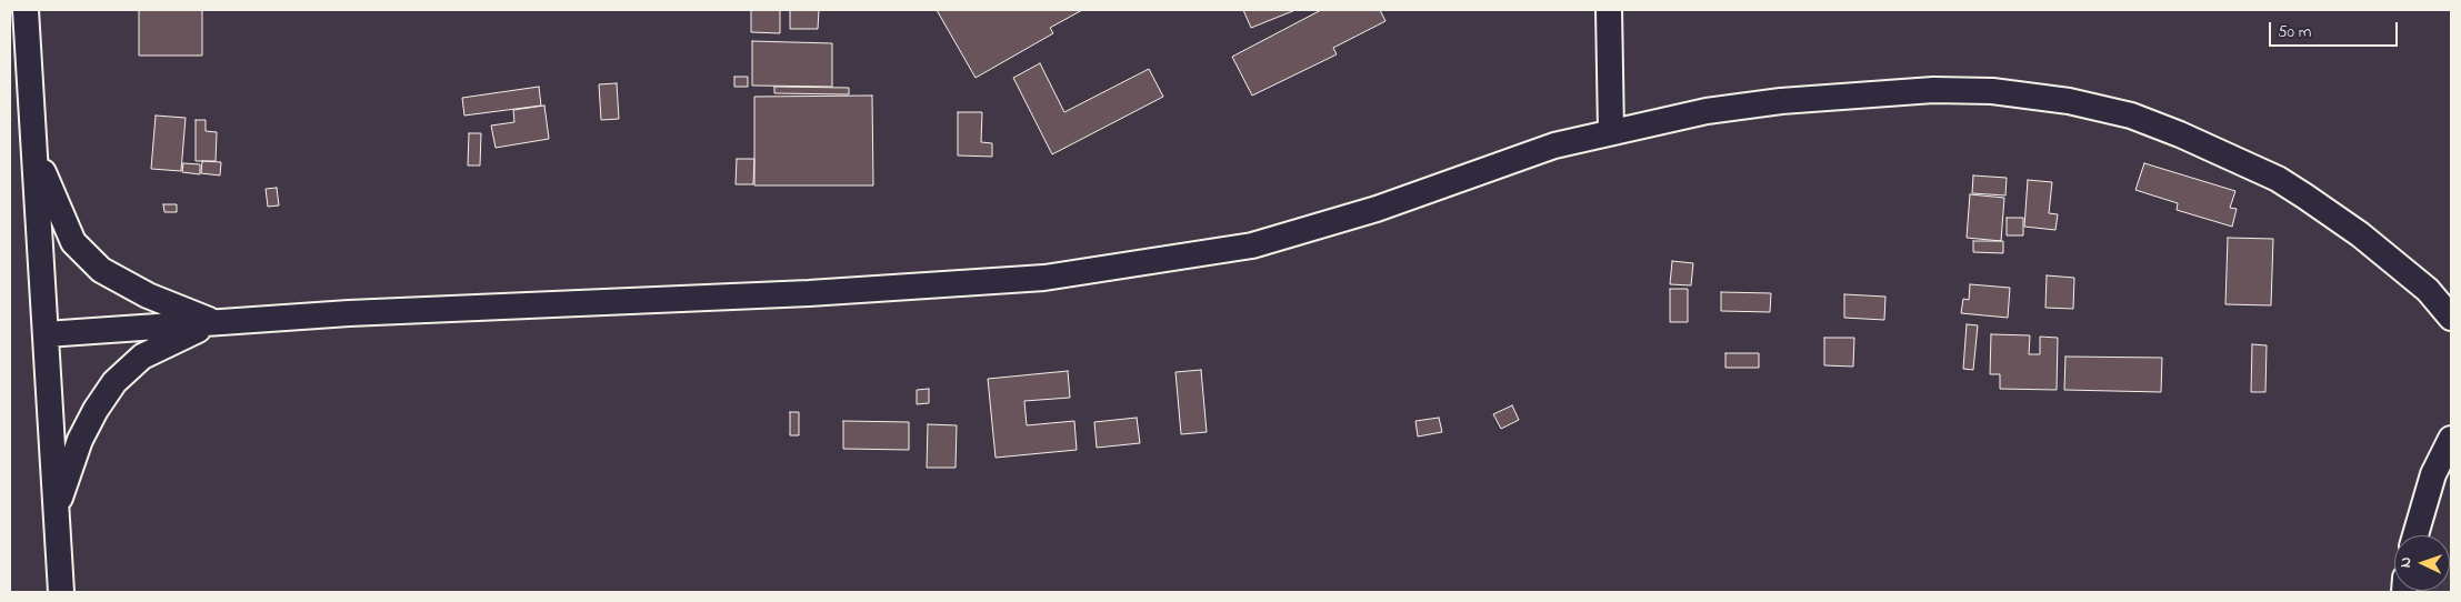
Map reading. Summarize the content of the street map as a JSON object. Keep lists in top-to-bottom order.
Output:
{
  "scale_bar": "50 m",
  "north": "left"
}
